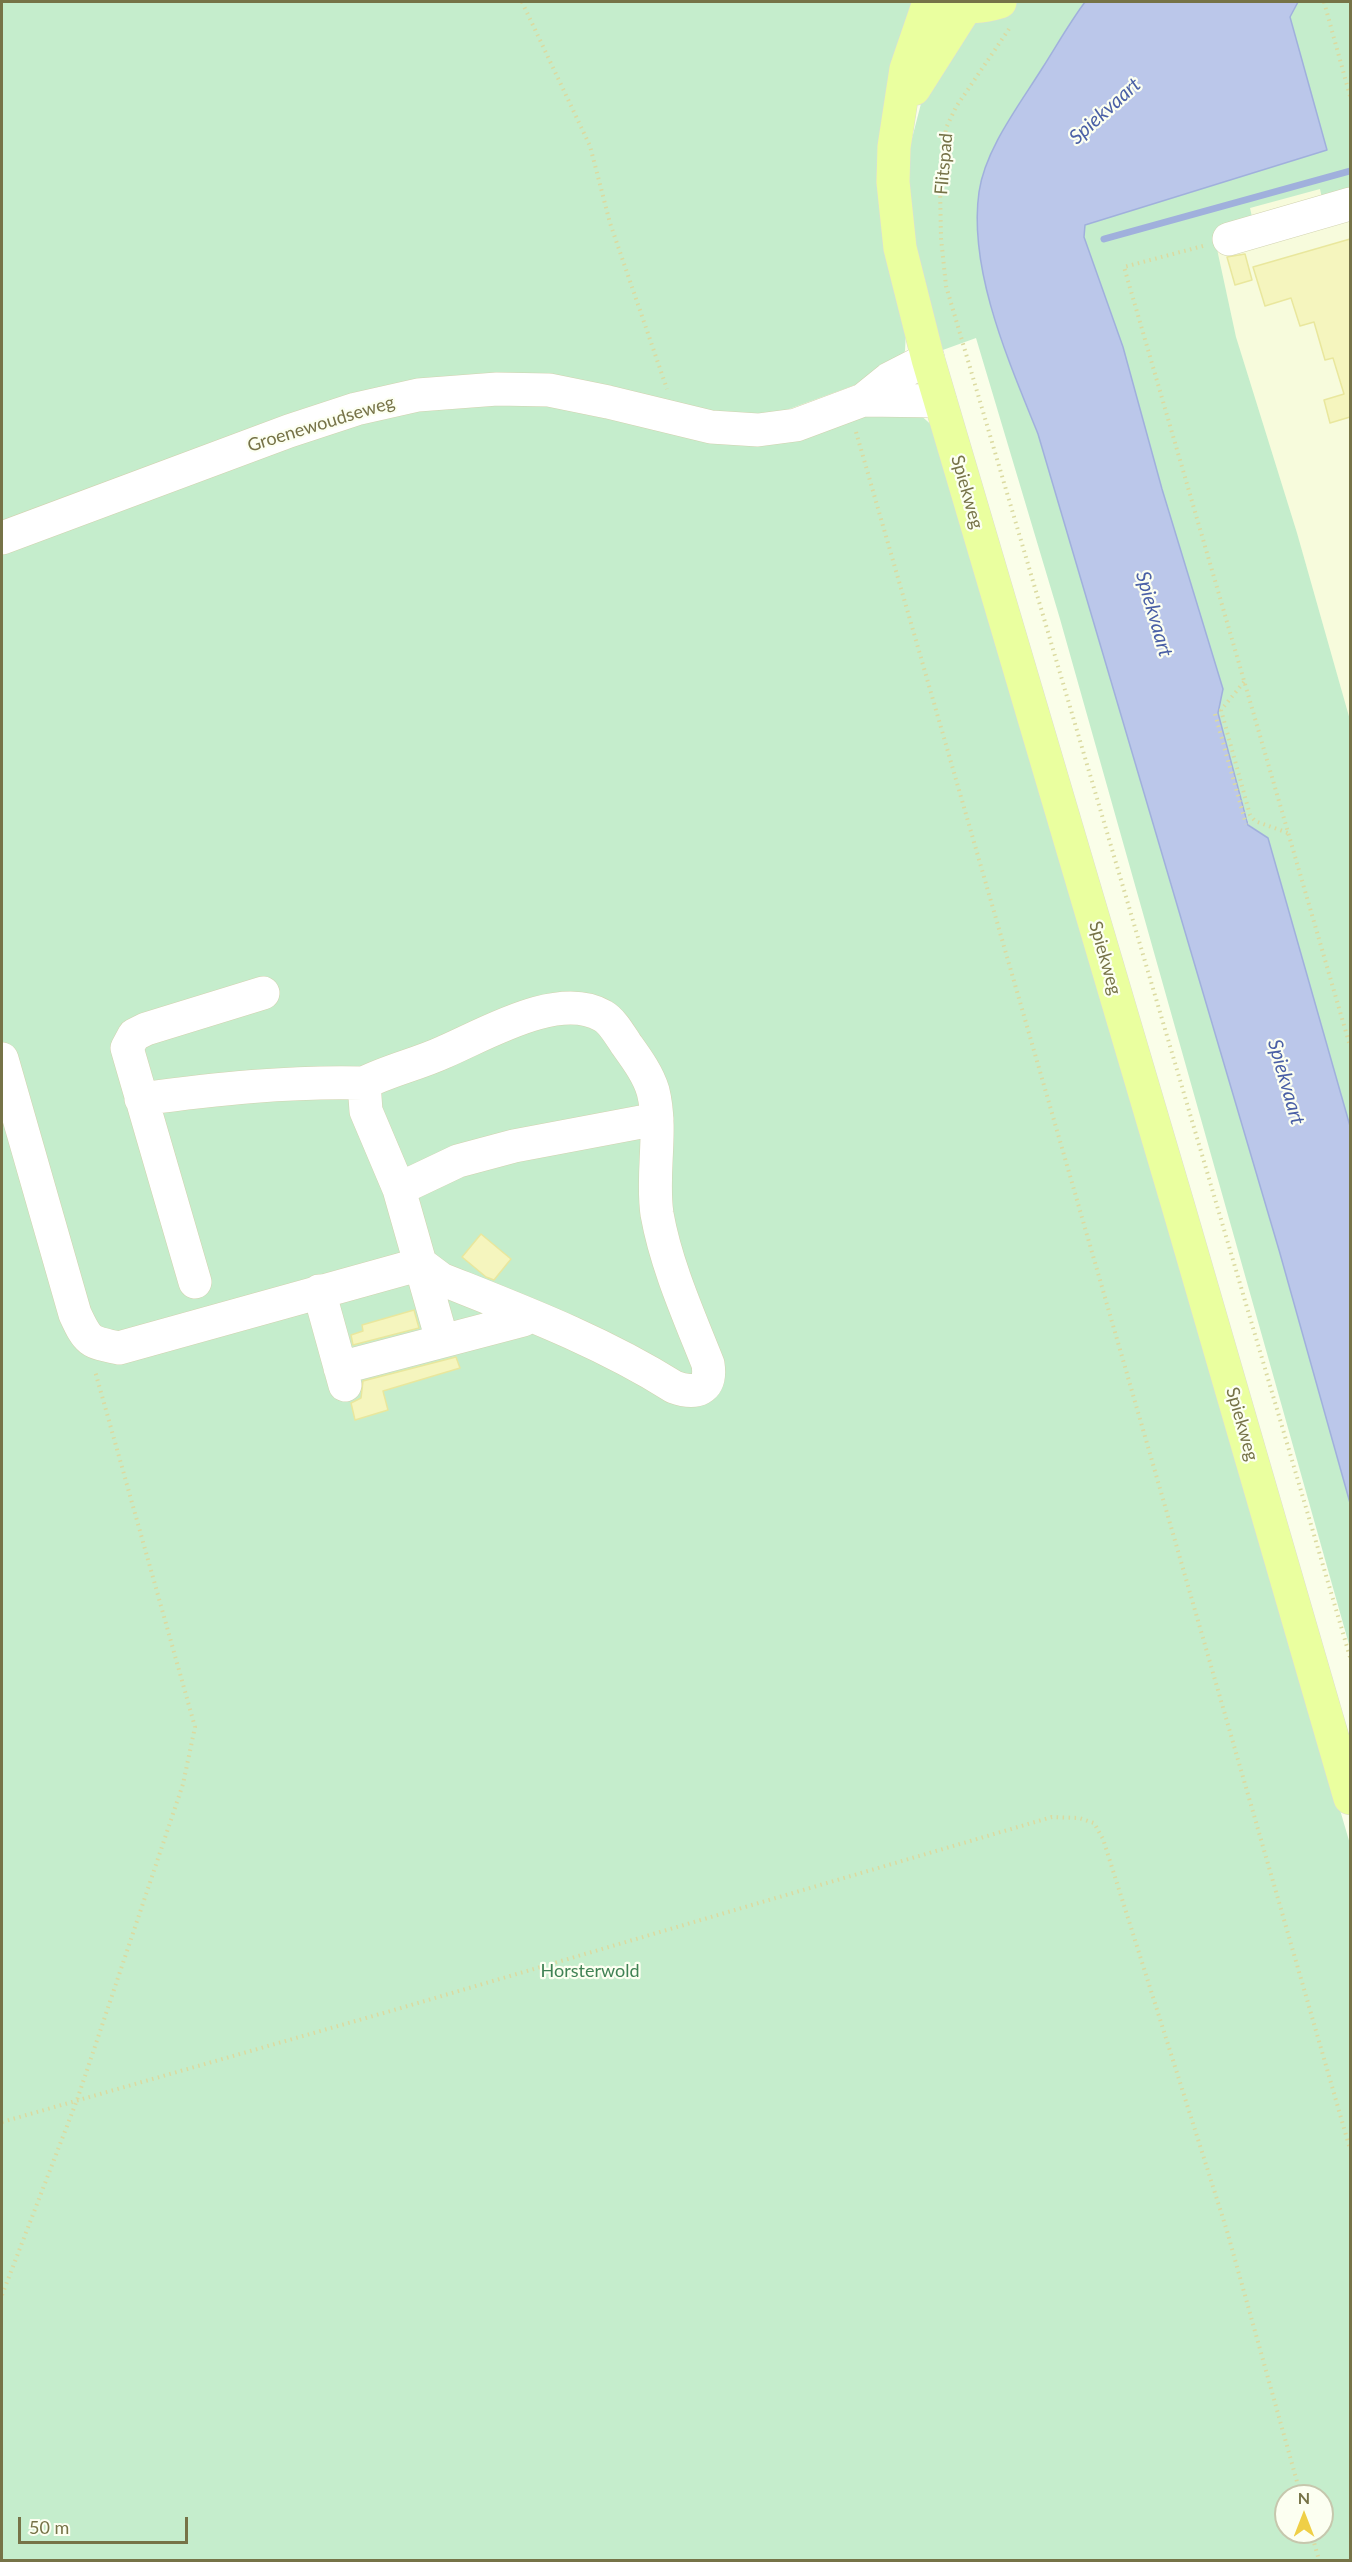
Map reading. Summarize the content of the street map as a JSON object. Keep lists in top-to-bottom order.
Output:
{
  "streets": {
    "main road": ["Spiekweg"],
    "street": ["Groenewoudseweg"],
    "path": ["Flitspad"]
  },
  "crossings": [
    ["Groenewoudseweg", "Spiekweg"]
  ],
  "water": ["Spiekvaart"],
  "parks": ["Horsterwold"],
  "scale_bar": "50 m",
  "north": "top"
}
